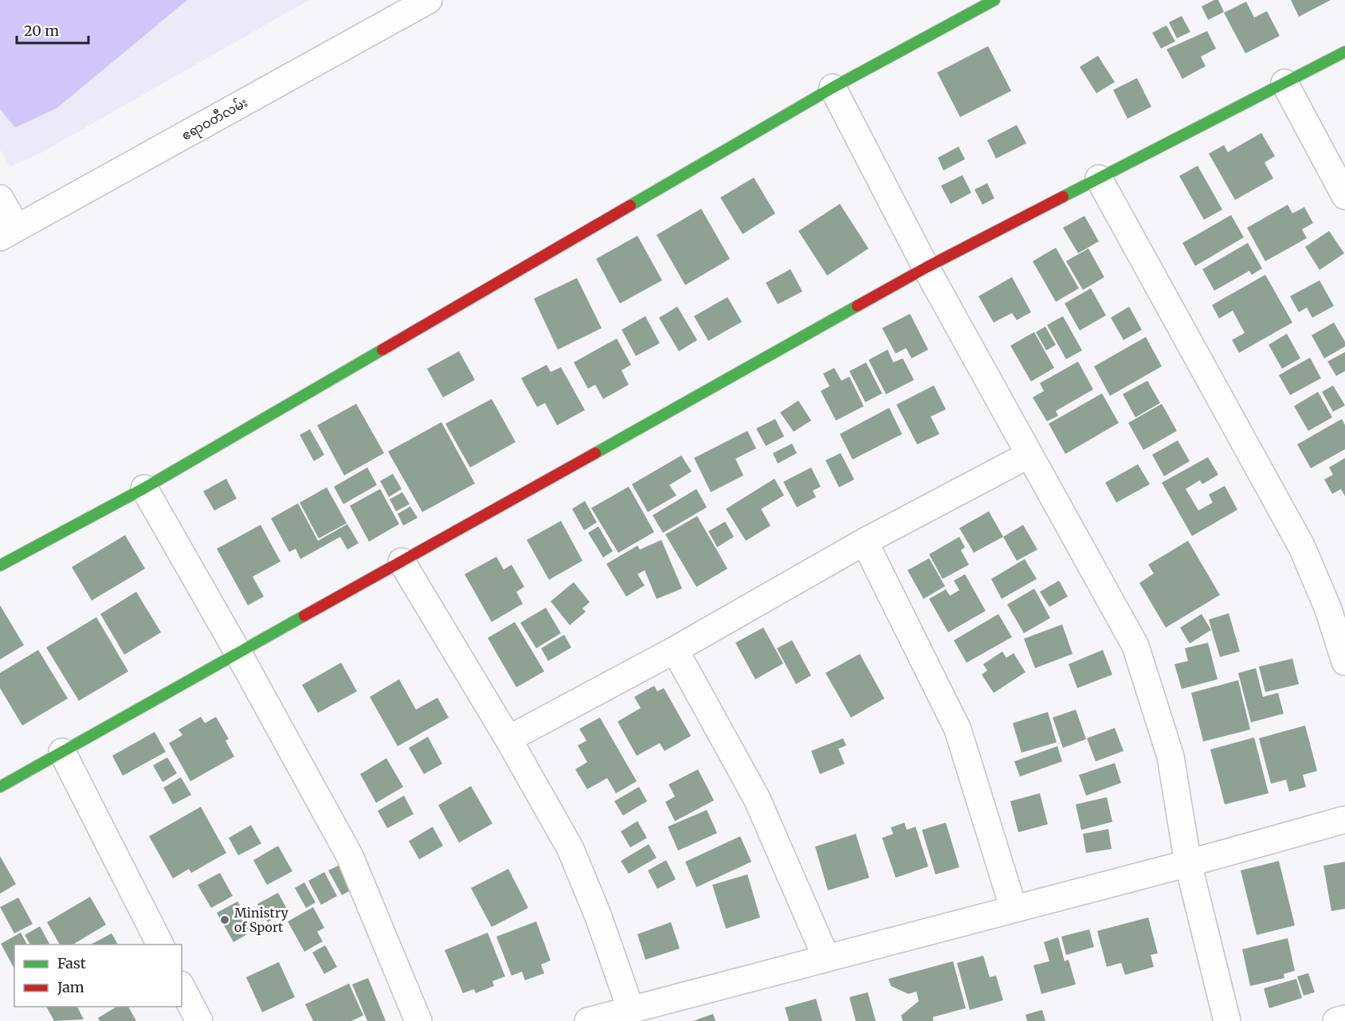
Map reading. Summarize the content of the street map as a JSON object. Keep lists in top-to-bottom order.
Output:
{
  "streets": {
    "street": ["ဧရာဝတီလမ်း"]
  },
  "places": ["Ministry of Sport"],
  "legend": ["Fast", "Jam"],
  "scale_bar": "20 m"
}
